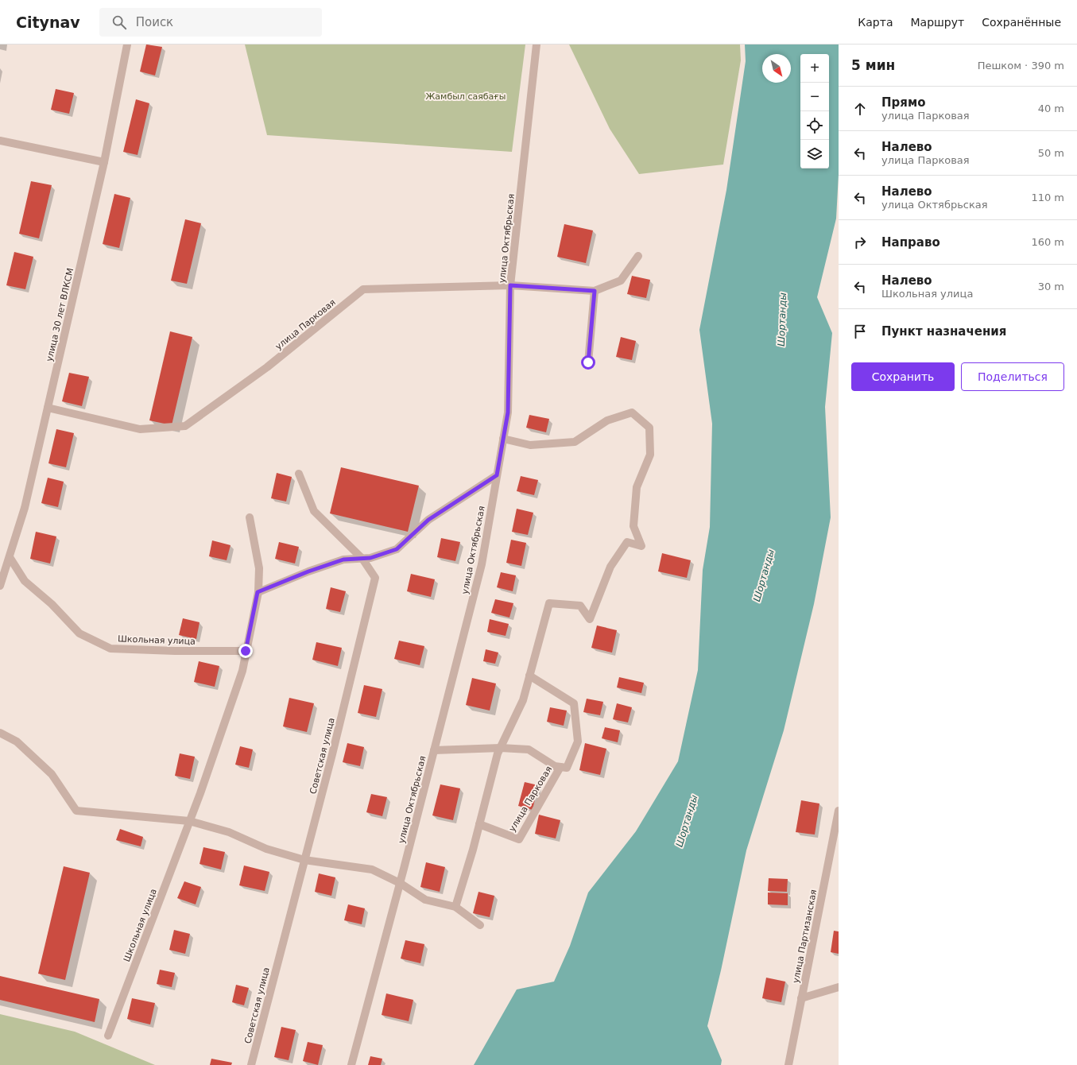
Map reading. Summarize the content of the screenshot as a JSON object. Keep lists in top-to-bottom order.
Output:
{
  "streets": {
    "street": [
      "улица Октябрьская",
      "улица 30 лет ВЛКСМ",
      "улица Парковая",
      "Школьная улица",
      "Советская улица",
      "улица Партизанская"
    ]
  },
  "crossings": [
    ["улица Октябрьская", "улица Парковая"],
    ["улица 30 лет ВЛКСМ", "улица Парковая"],
    ["улица 30 лет ВЛКСМ", "Школьная улица"]
  ],
  "water": ["Шортанды"],
  "parks": ["Жамбыл саябағы"],
  "north": "bottom right",
  "page": {
    "header": "Citynav",
    "search": "Поиск",
    "nav": ["Карта", "Маршрут", "Сохранённые"],
    "heading": ["5 мин", "Пешком · 390 m"],
    "map_buttons": ["+", "−"],
    "list": [
      ["Прямо", "улица Парковая", "40 m"],
      ["Налево", "улица Парковая", "50 m"],
      ["Налево", "улица Октябрьская", "110 m"],
      ["Направо", "160 m"],
      ["Налево", "Школьная улица", "30 m"],
      "Пункт назначения"
    ],
    "buttons": ["Сохранить", "Поделиться"]
  }
}
